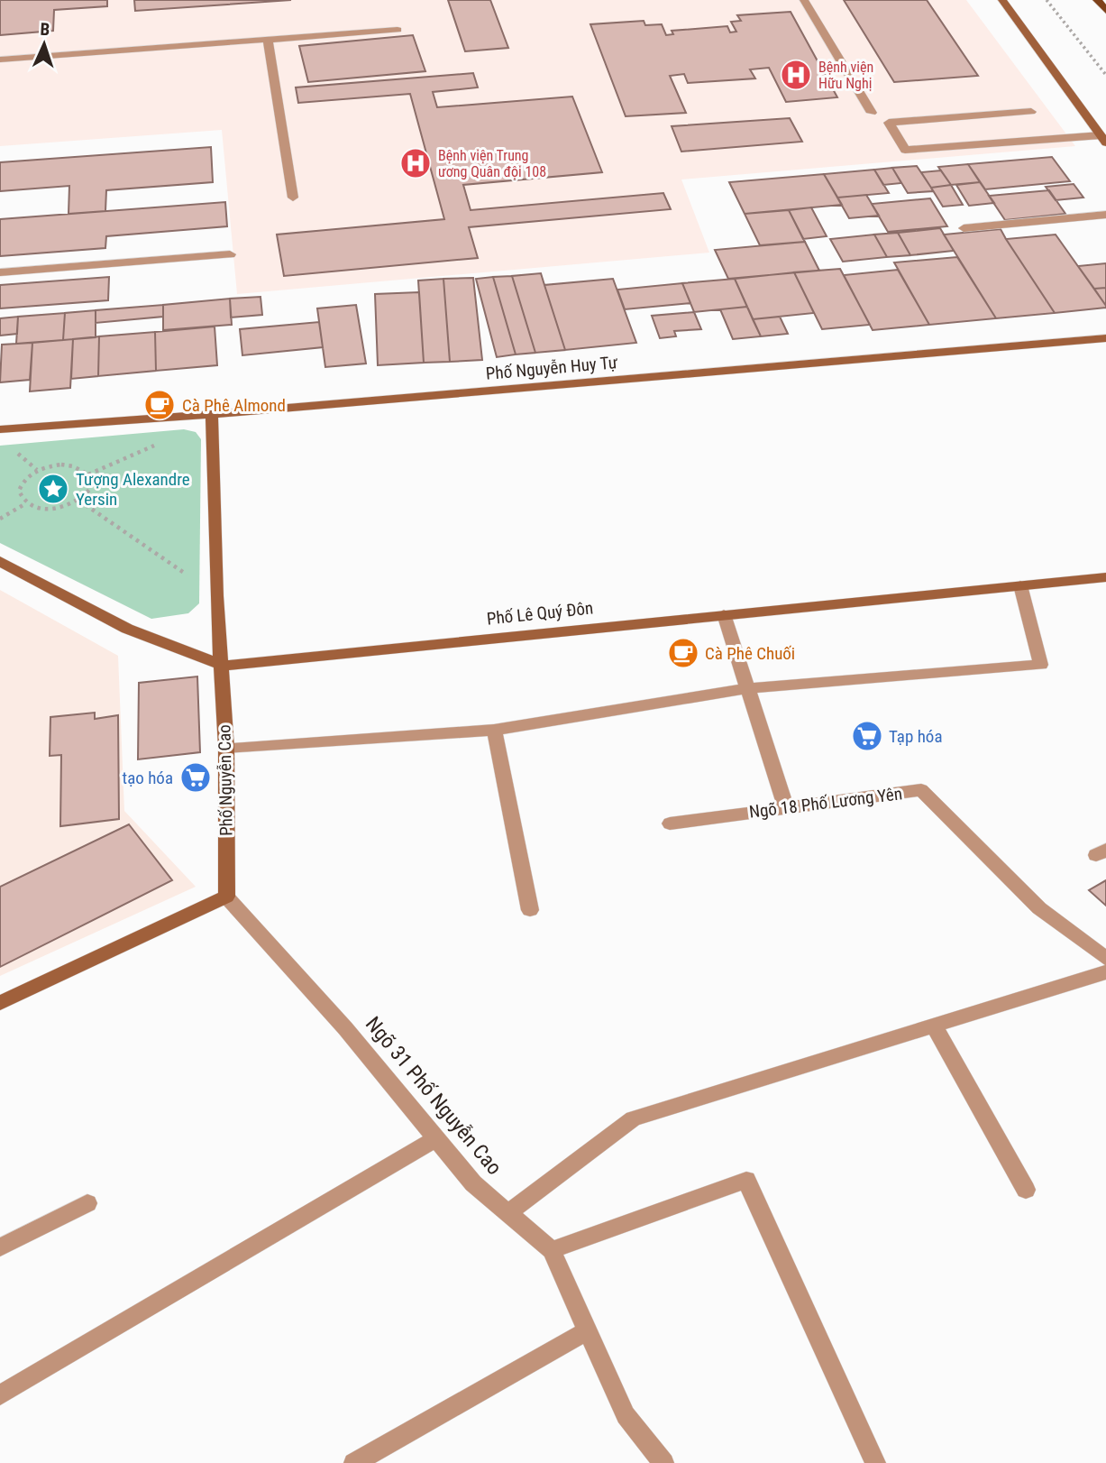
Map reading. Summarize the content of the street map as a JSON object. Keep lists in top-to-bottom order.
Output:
{
  "streets": {
    "street": [
      "Phố Nguyễn Huy Tự",
      "Phố Lê Quý Đôn",
      "Phố Nguyễn Cao",
      "Ngõ 18 Phố Lương Yên",
      "Ngõ 31 Phố Nguyễn Cao"
    ]
  },
  "crossings": [
    ["Phố Nguyễn Huy Tự", "Phố Nguyễn Cao"],
    ["Phố Lê Quý Đôn", "Phố Nguyễn Cao"],
    ["Phố Nguyễn Cao", "Ngõ 31 Phố Nguyễn Cao"]
  ],
  "places": {
    "hospital": ["Bệnh viện Hữu Nghị", "Bệnh viện Trung ương Quân đội 108"],
    "cafe": ["Cà Phê Almond", "Cà Phê Chuối"],
    "place": ["Tượng Alexandre Yersin"],
    "supermarket": ["Tạp hóa", "tạo hóa"]
  },
  "north": "top"
}
